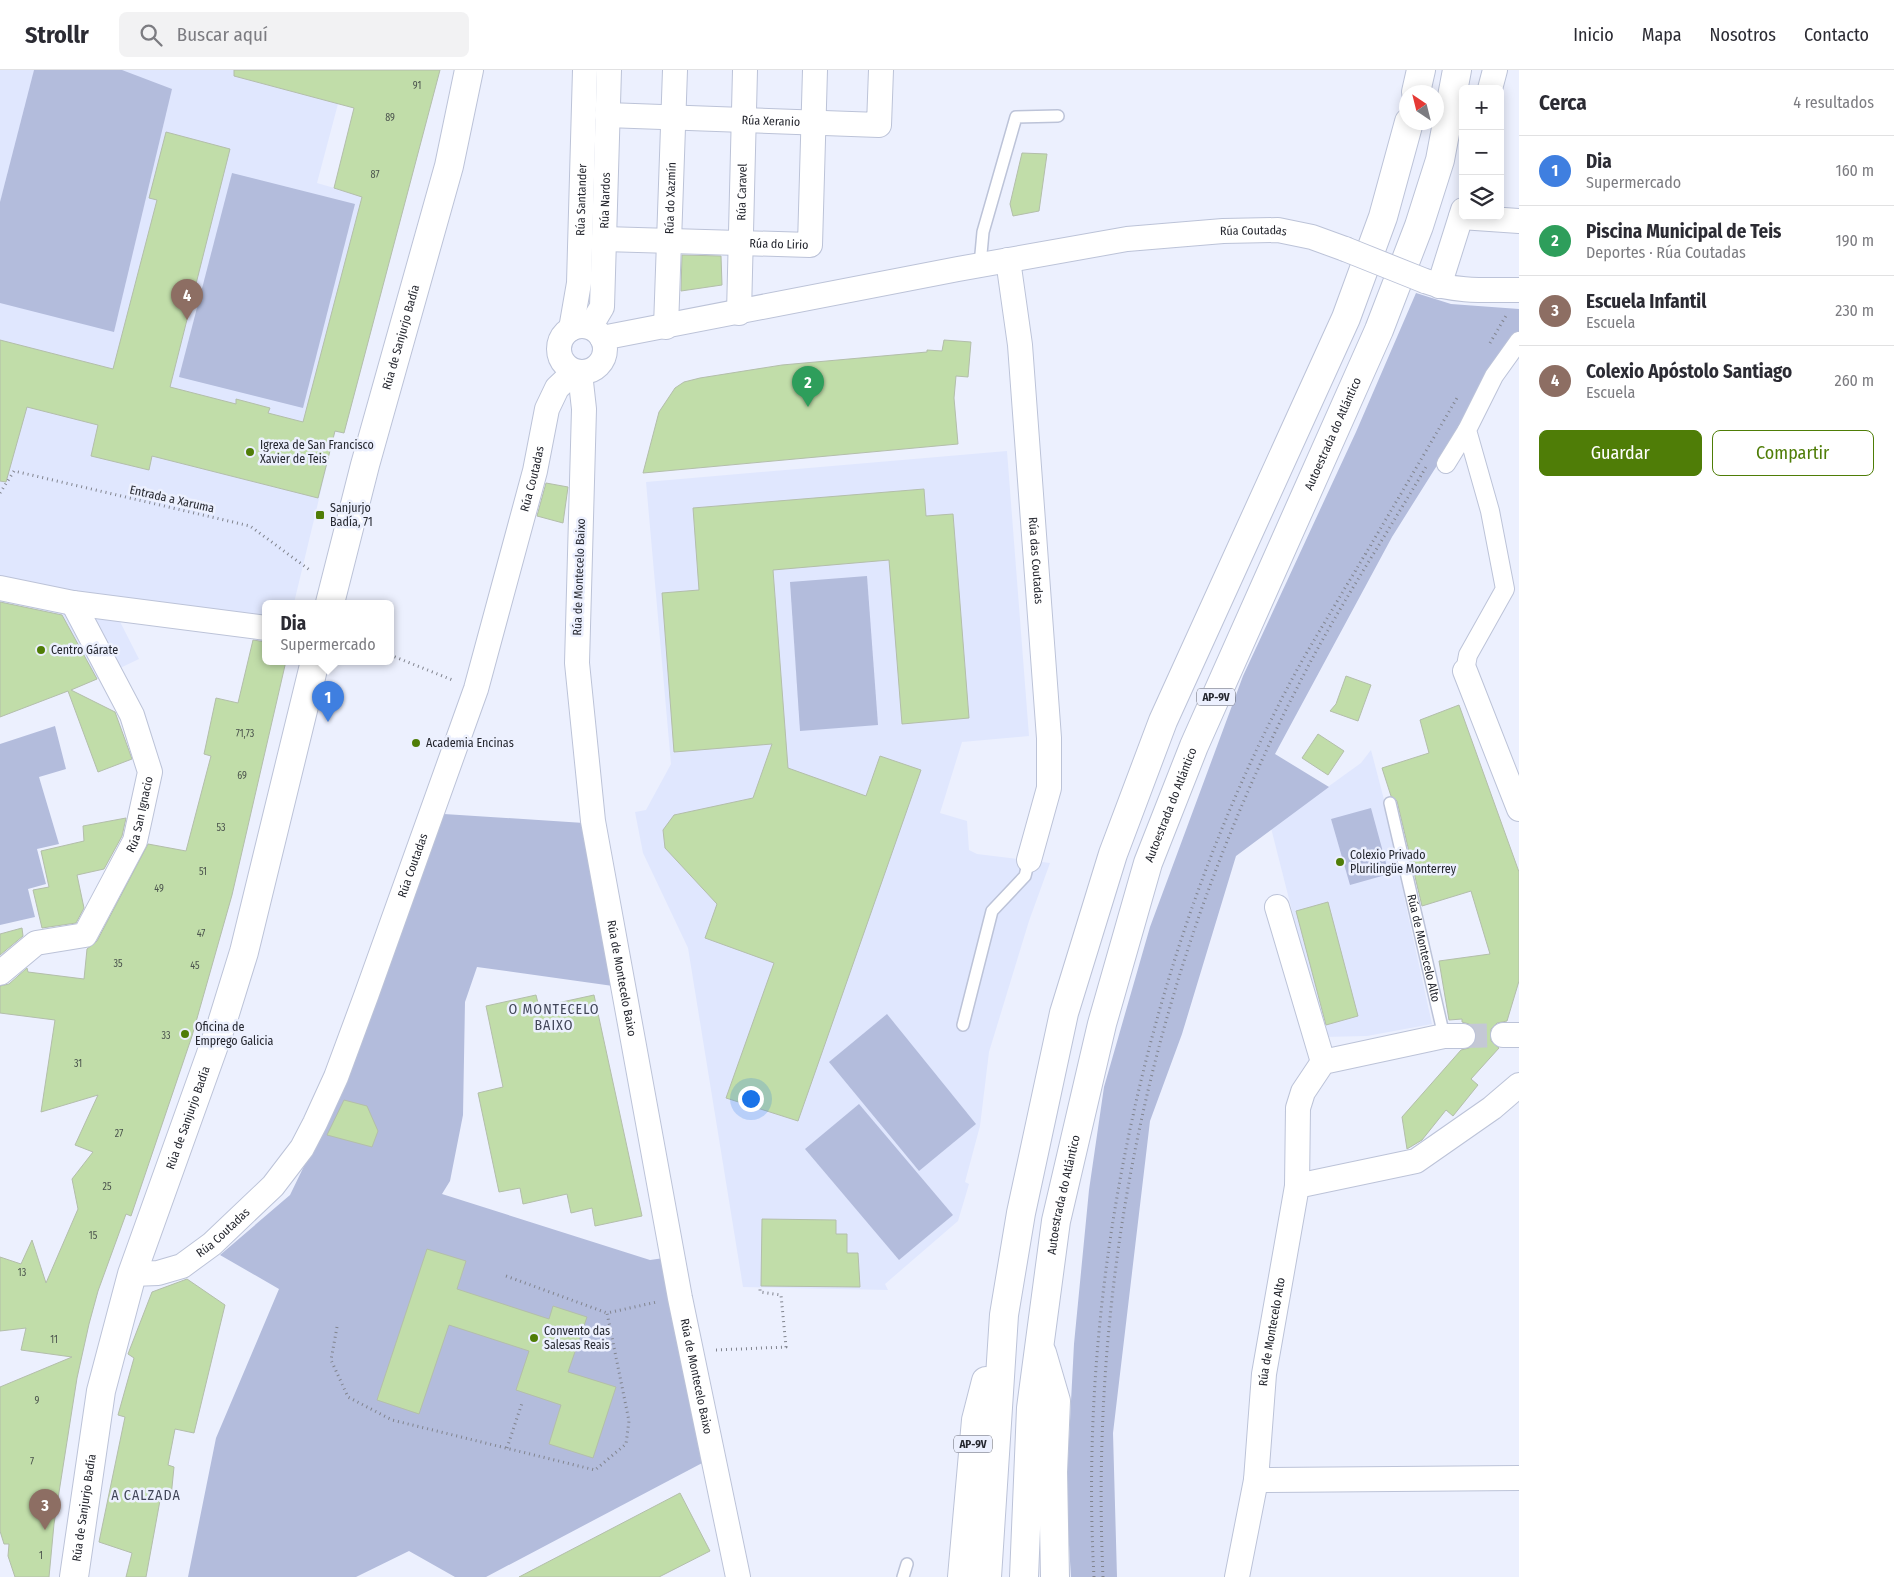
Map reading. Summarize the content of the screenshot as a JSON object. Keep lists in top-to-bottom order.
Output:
{
  "streets": {
    "main road": ["Rúa de Sanjurjo Badía", "Autoestrada do Atlántico", "AP-9V"],
    "street": [
      "Rúa Xeranio",
      "Rúa Caravel",
      "Rúa do Xazmín",
      "Rúa Santander",
      "Rúa Nardos",
      "Rúa Coutadas",
      "Rúa do Lirio",
      "Rúa das Coutadas",
      "Rúa de Montecelo Baixo",
      "Rúa San Ignacio",
      "Rúa de Montecelo Alto"
    ],
    "path": ["Entrada a Xaruma"]
  },
  "crossings": [
    ["Rúa Xeranio", "Rúa Caravel"],
    ["Rúa Xeranio", "Rúa do Xazmín"],
    ["Rúa Xeranio", "Rúa Nardos"],
    ["Rúa Xeranio", "Rúa do Lirio"],
    ["Rúa Caravel", "Rúa Coutadas"],
    ["Rúa Caravel", "Rúa do Lirio"],
    ["Rúa do Xazmín", "Rúa Coutadas"],
    ["Rúa do Xazmín", "Rúa do Lirio"],
    ["Rúa Santander", "Rúa Nardos"],
    ["Rúa Santander", "Rúa Coutadas"],
    ["Rúa Santander", "Rúa de Montecelo Baixo"],
    ["Rúa Nardos", "Rúa Coutadas"],
    ["Rúa Nardos", "Rúa do Lirio"],
    ["Rúa Nardos", "Rúa de Montecelo Baixo"],
    ["Rúa Coutadas", "Rúa de Sanjurjo Badía"],
    ["Rúa Coutadas", "Rúa das Coutadas"],
    ["Rúa Coutadas", "Rúa de Montecelo Baixo"],
    ["Rúa de Sanjurjo Badía", "Entrada a Xaruma"]
  ],
  "districts": ["O MONTECELO BAIXO", "A CALZADA"],
  "places": {
    "other": [
      "Igrexa de San Francisco Xavier de Teis",
      "Centro Gárate",
      "Academia Encinas",
      "Colexio Privado Plurilingüe Monterrey",
      "Oficina de Emprego Galicia",
      "Convento das Salesas Reais"
    ],
    "transit": ["Sanjurjo Badía, 71"]
  },
  "house_numbers": [
    "91",
    "89",
    "87",
    "71,73",
    "69",
    "53",
    "51",
    "49",
    "47",
    "35",
    "45",
    "33",
    "31",
    "27",
    "25",
    "15",
    "13",
    "11",
    "9",
    "7",
    "1"
  ],
  "north": "top left",
  "page": {
    "header": "Strollr",
    "search": "Buscar aquí",
    "nav": [
      "Inicio",
      "Mapa",
      "Nosotros",
      "Contacto"
    ],
    "heading": ["Cerca", "4 resultados"],
    "map_buttons": ["+", "−"],
    "list": [
      {
        "mark": "1",
        "name": "Dia",
        "note": "Supermercado",
        "value": "160 m"
      },
      {
        "mark": "2",
        "name": "Piscina Municipal de Teis",
        "note": "Deportes · Rúa Coutadas",
        "value": "190 m"
      },
      {
        "mark": "3",
        "name": "Escuela Infantil",
        "note": "Escuela",
        "value": "230 m"
      },
      {
        "mark": "4",
        "name": "Colexio Apóstolo Santiago",
        "note": "Escuela",
        "value": "260 m"
      }
    ],
    "pins": [
      "4",
      "2",
      "1",
      "3"
    ],
    "buttons": ["Guardar", "Compartir"],
    "popup": ["Dia", "Supermercado"]
  }
}
